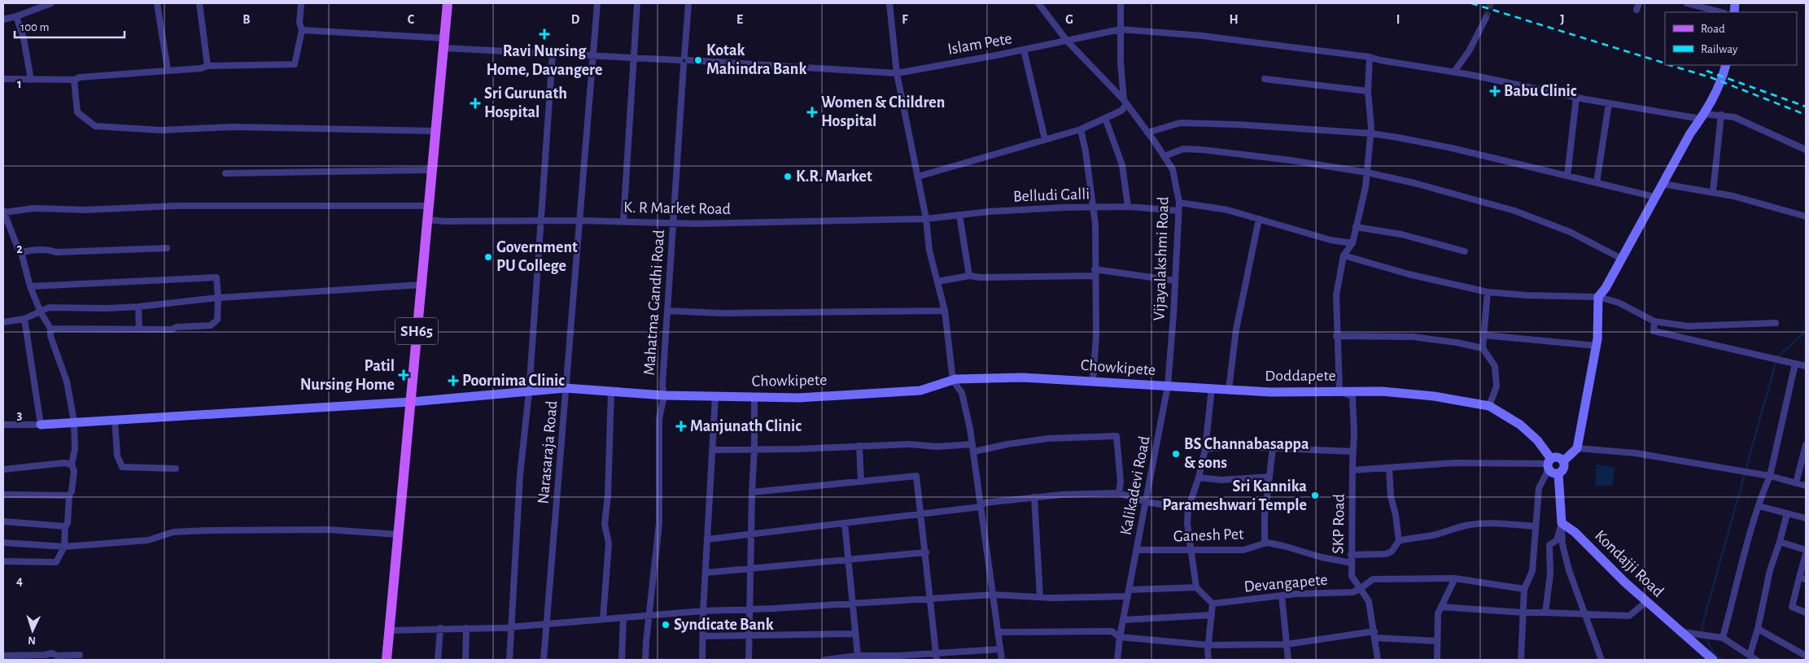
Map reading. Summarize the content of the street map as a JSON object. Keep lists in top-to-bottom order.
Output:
{
  "streets": {
    "main road": ["SH65"],
    "street": [
      "Islam Pete",
      "Belludi Galli",
      "K. R Market Road",
      "Vijayalakshmi Road",
      "Mahatma Gandhi Road",
      "Chowkipete",
      "Doddapete",
      "Narasaraja Road",
      "Kalikadevi Road",
      "SKP Road",
      "Ganesh Pet",
      "Kondajji Road",
      "Devangapete"
    ]
  },
  "crossings": [
    ["Islam Pete", "Vijayalakshmi Road"],
    ["Islam Pete", "Mahatma Gandhi Road"],
    ["Islam Pete", "SH65"],
    ["Islam Pete", "Narasaraja Road"],
    ["Belludi Galli", "K. R Market Road"],
    ["Belludi Galli", "Vijayalakshmi Road"],
    ["K. R Market Road", "Mahatma Gandhi Road"],
    ["K. R Market Road", "SH65"],
    ["K. R Market Road", "Narasaraja Road"],
    ["Vijayalakshmi Road", "Chowkipete"],
    ["Vijayalakshmi Road", "Doddapete"],
    ["Vijayalakshmi Road", "Kalikadevi Road"],
    ["Mahatma Gandhi Road", "Chowkipete"],
    ["SH65", "Chowkipete"],
    ["Chowkipete", "Doddapete"],
    ["Chowkipete", "Narasaraja Road"],
    ["Chowkipete", "Kalikadevi Road"],
    ["Doddapete", "Kalikadevi Road"],
    ["Doddapete", "SKP Road"],
    ["Kalikadevi Road", "Ganesh Pet"],
    ["SKP Road", "Ganesh Pet"],
    ["SKP Road", "Devangapete"]
  ],
  "places": {
    "health": [
      "Ravi Nursing Home, Davangere",
      "Babu Clinic",
      "Sri Gurunath Hospital",
      "Women & Children Hospital",
      "Patil Nursing Home",
      "Poornima Clinic",
      "Manjunath Clinic"
    ],
    "other": [
      "Kotak Mahindra Bank",
      "K.R. Market",
      "Government PU College",
      "BS Channabasappa & sons",
      "Sri Kannika Parameshwari Temple",
      "Syndicate Bank"
    ]
  },
  "legend": ["Road", "Railway"],
  "scale_bar": "100 m",
  "north": "bottom",
  "grid": {
    "columns": [
      "B",
      "C",
      "D",
      "E",
      "F",
      "G",
      "H",
      "I",
      "J"
    ],
    "rows": [
      "1",
      "2",
      "3",
      "4"
    ]
  }
}
